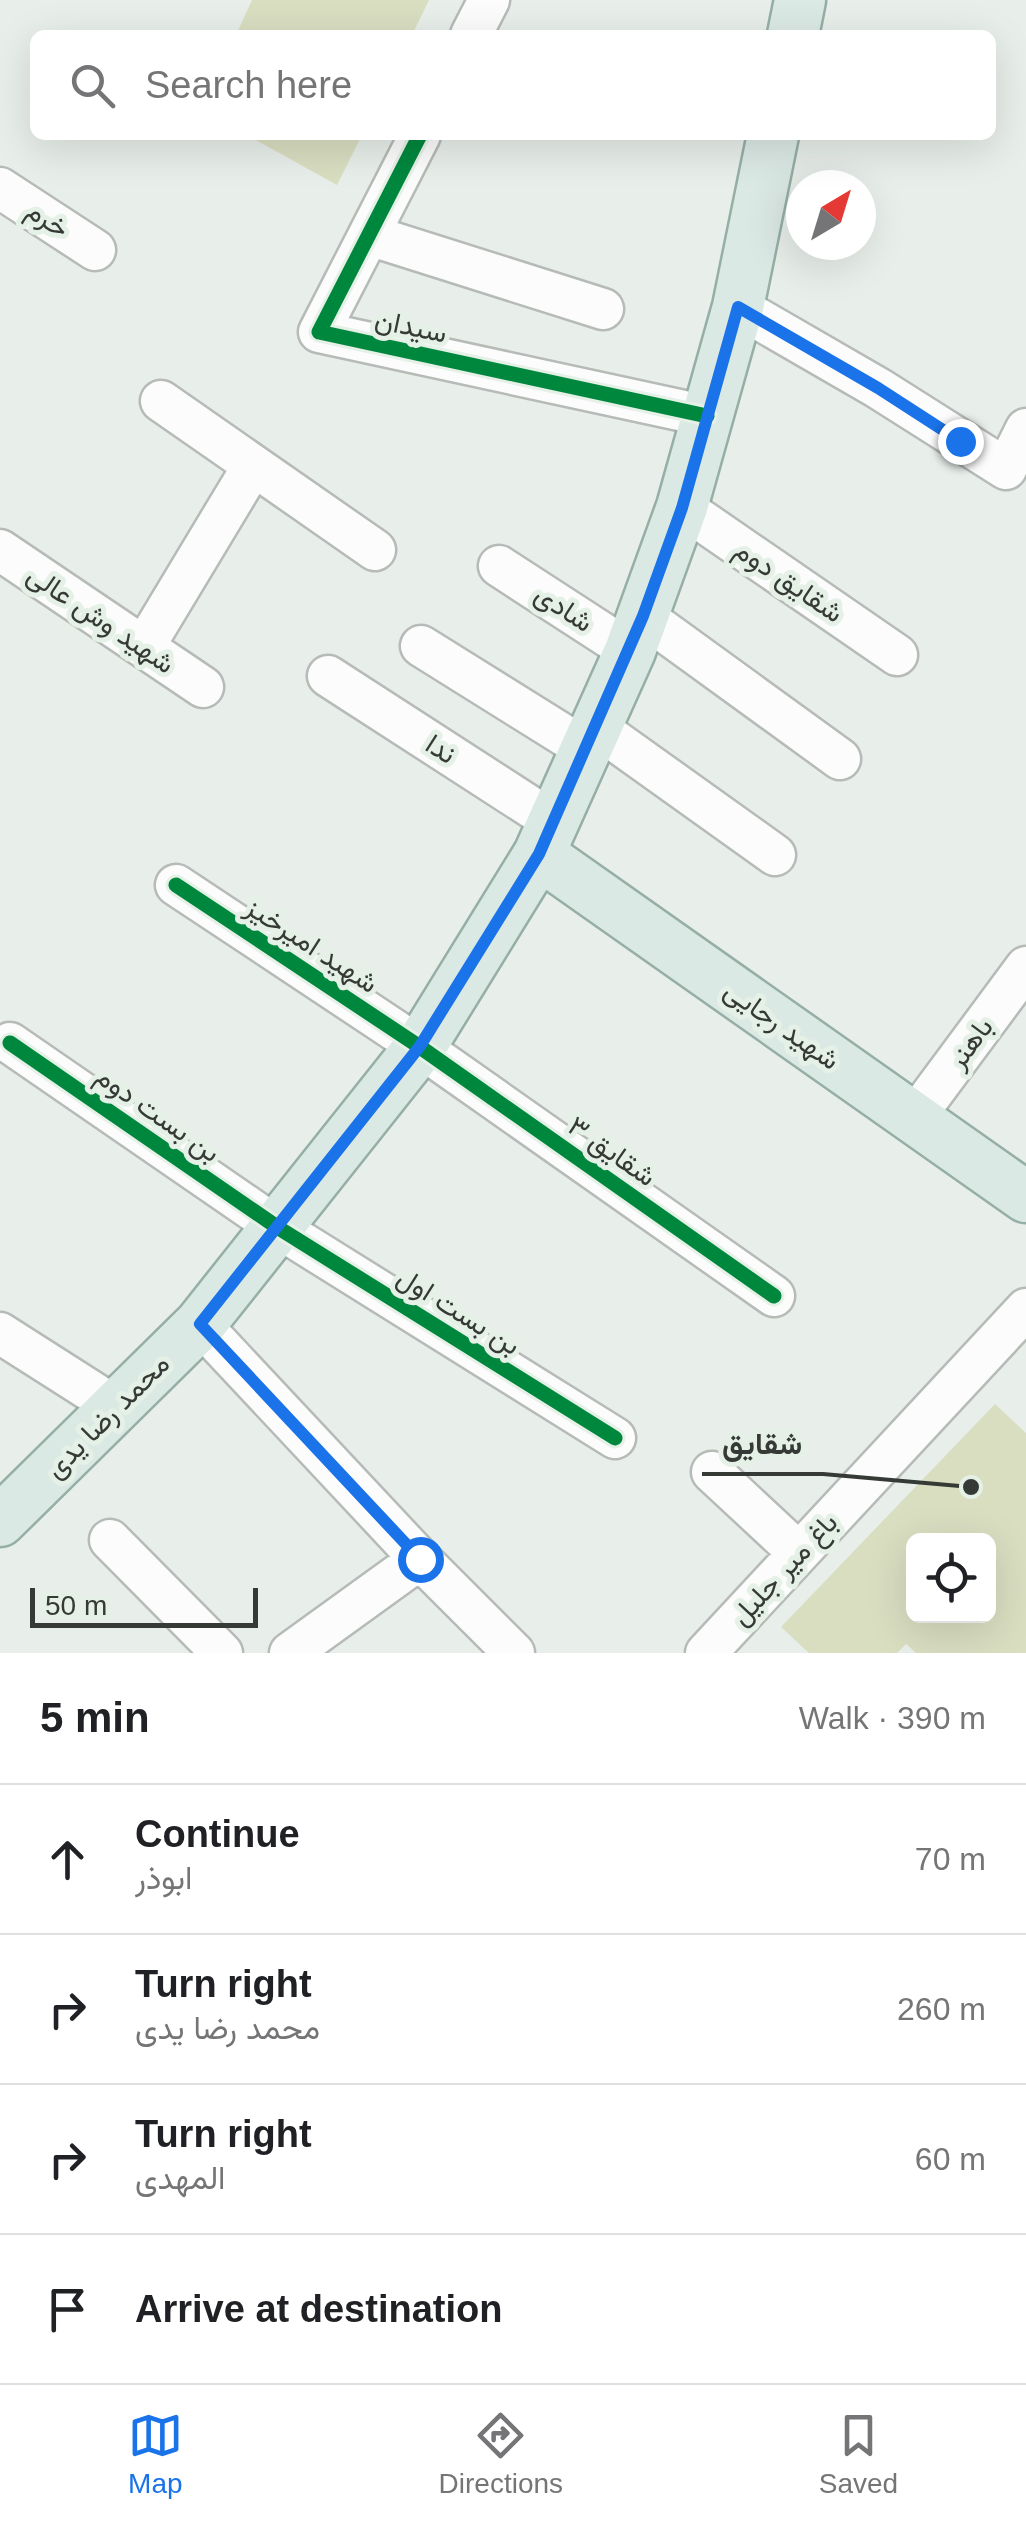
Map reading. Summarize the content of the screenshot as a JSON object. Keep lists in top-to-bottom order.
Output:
{
  "streets": {
    "main road": ["شهید رجایی", "محمد رضا یدی"],
    "street": [
      "خرم",
      "سیدان",
      "شقایق دوم",
      "شادی",
      "شهید وش عالی",
      "ندا",
      "شهید امیرخیز",
      "باهنر",
      "بن بست دوم",
      "شقایق ۳",
      "بن بست اول",
      "باغ میر جلیل"
    ]
  },
  "crossings": [
    ["سیدان", "محمد رضا یدی"],
    ["شقایق دوم", "محمد رضا یدی"],
    ["شادی", "محمد رضا یدی"],
    ["ندا", "شهید رجایی"],
    ["ندا", "محمد رضا یدی"],
    ["شهید امیرخیز", "شقایق ۳"],
    ["شهید امیرخیز", "محمد رضا یدی"],
    ["شهید رجایی", "باهنر"],
    ["شهید رجایی", "محمد رضا یدی"],
    ["بن بست دوم", "بن بست اول"],
    ["بن بست دوم", "محمد رضا یدی"],
    ["شقایق ۳", "محمد رضا یدی"],
    ["بن بست اول", "محمد رضا یدی"]
  ],
  "places": ["شقایق"],
  "scale_bar": "50 m",
  "north": "top right",
  "page": {
    "search": "Search here",
    "scale": "50 m",
    "heading": ["5 min", "Walk · 390 m"],
    "list": [
      ["Continue", "ابوذر", "70 m"],
      ["Turn right", "محمد رضا یدی", "260 m"],
      ["Turn right", "المهدی", "60 m"],
      "Arrive at destination"
    ],
    "nav": ["Map", "Directions", "Saved"]
  }
}
